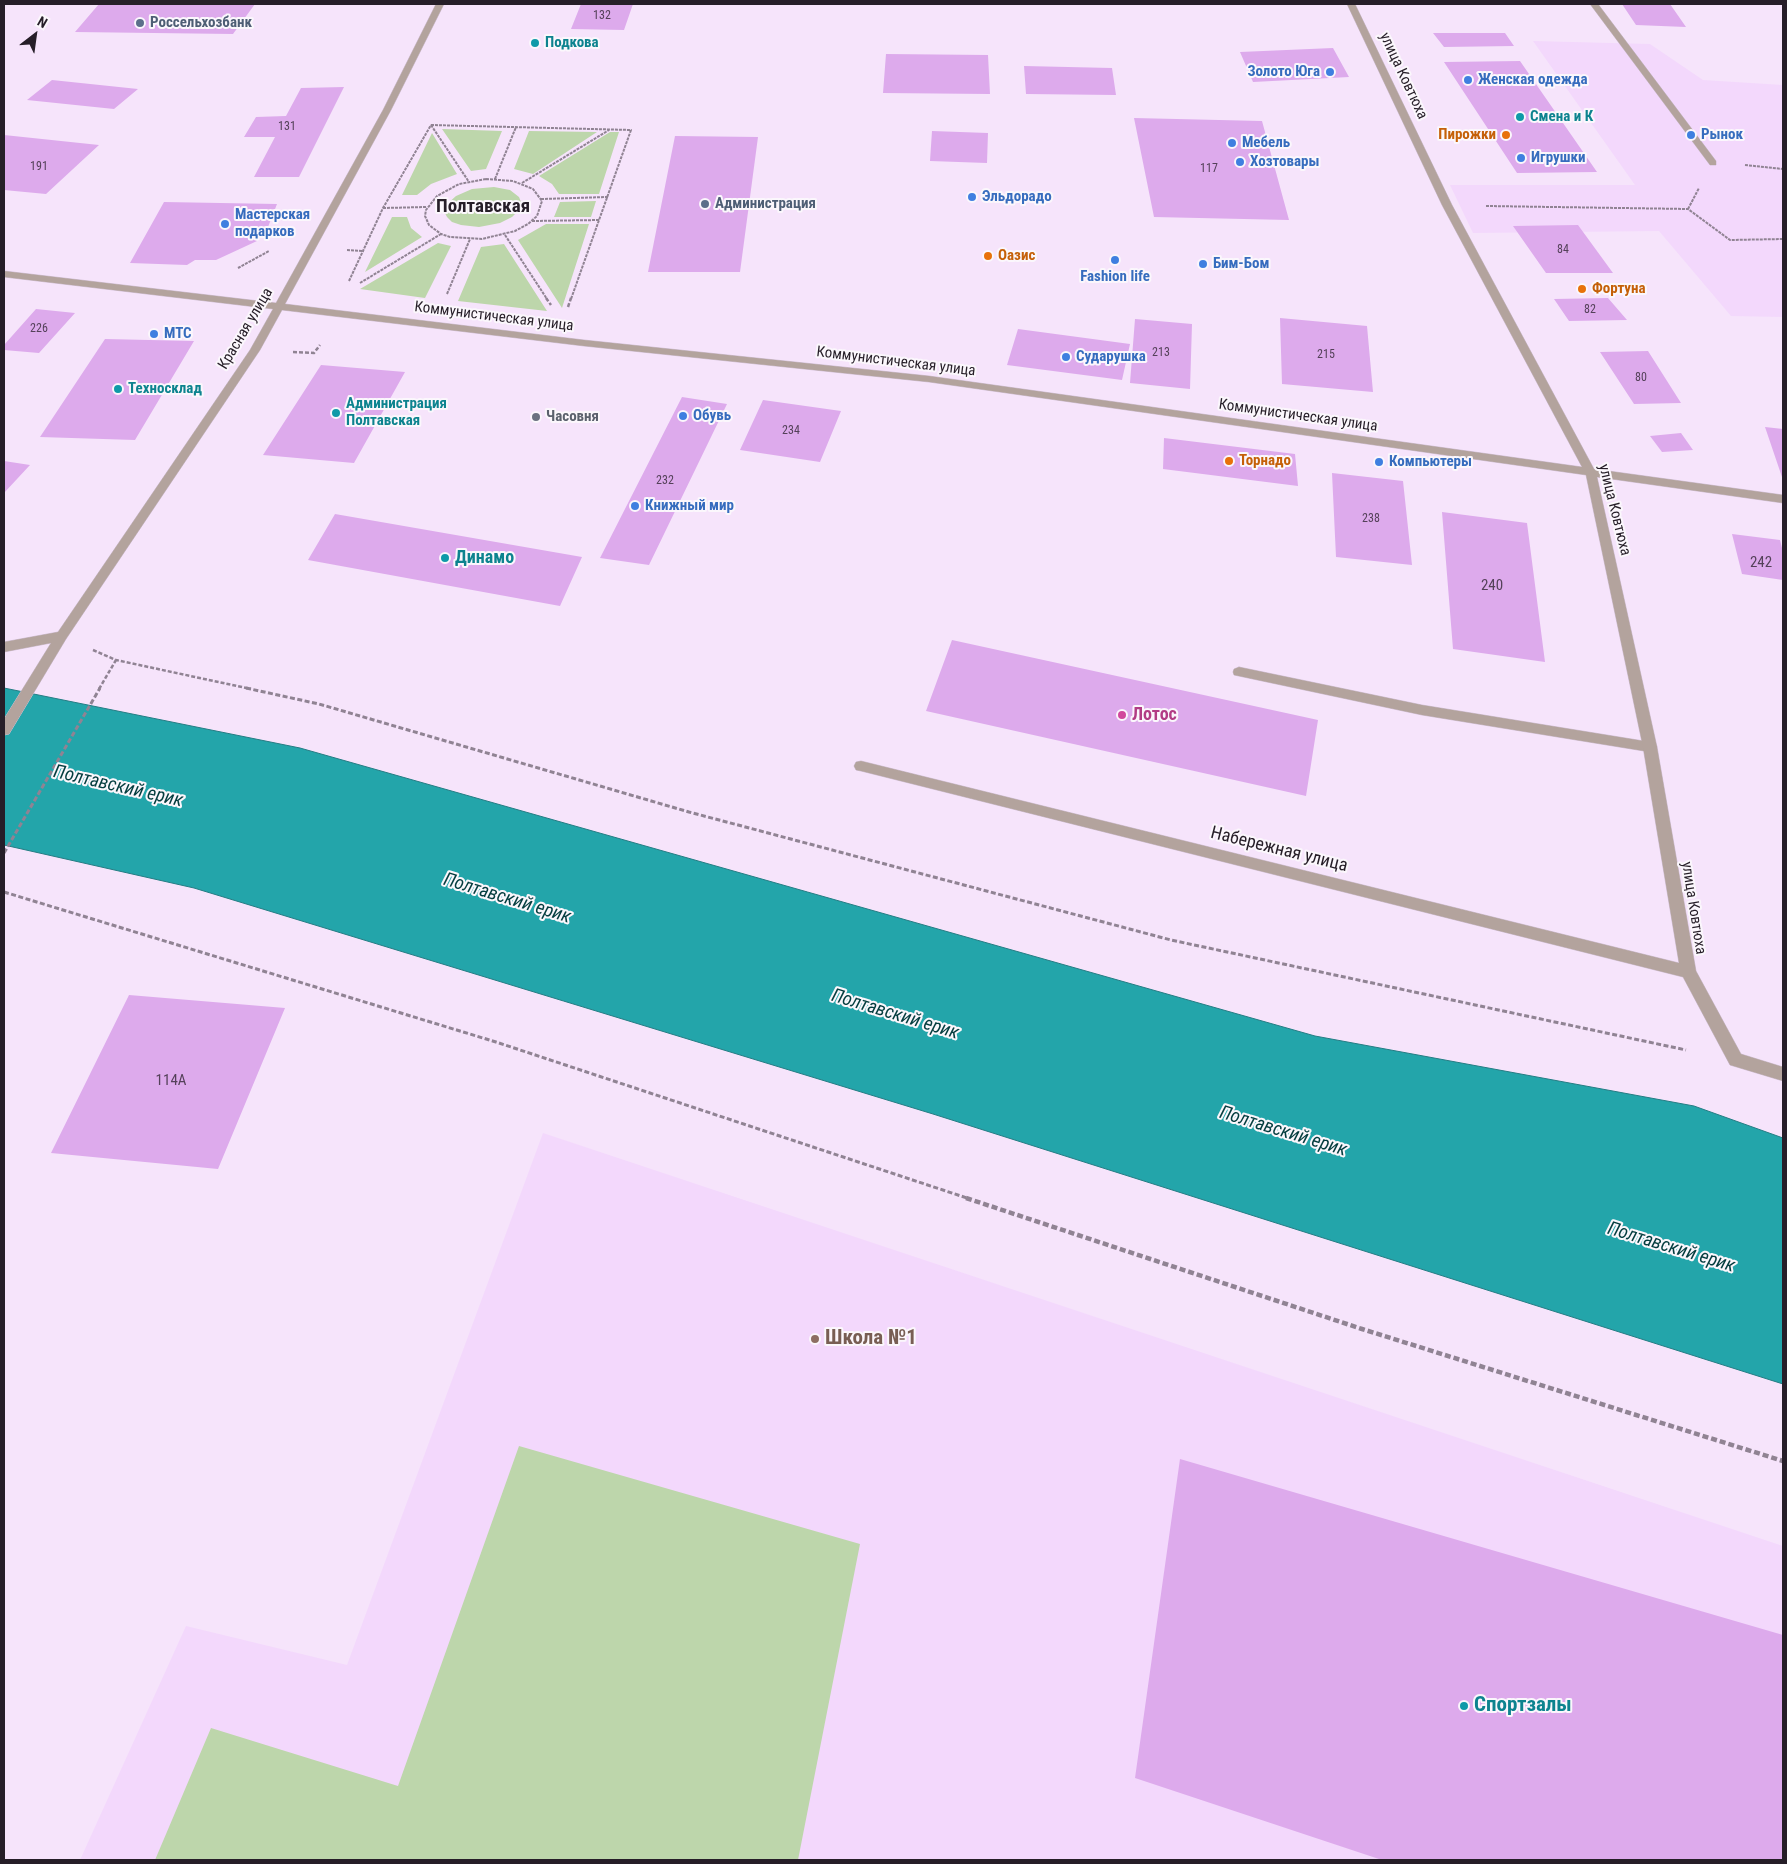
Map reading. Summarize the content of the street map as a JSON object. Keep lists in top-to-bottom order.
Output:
{
  "streets": {
    "street": [
      "улица Ковтюха",
      "Коммунистическая улица",
      "Красная улица",
      "Набережная улица"
    ]
  },
  "crossings": [
    ["улица Ковтюха", "Коммунистическая улица"],
    ["улица Ковтюха", "Набережная улица"],
    ["Коммунистическая улица", "Красная улица"]
  ],
  "districts": ["Полтавская"],
  "water": ["Полтавский ерик"],
  "places": [
    "Россельхозбанк",
    "Подкова",
    "Золото Юга",
    "Женская одежда",
    "Смена и К",
    "Пирожки",
    "Рынок",
    "Мебель",
    "Игрушки",
    "Хозтовары",
    "Эльдорадо",
    "Администрация",
    "Мастерская подарков",
    "Оазис",
    "Fashion life",
    "Бим-Бом",
    "Фортуна",
    "МТС",
    "Сударушка",
    "Техносклад",
    "Администрация Полтавская",
    "Обувь",
    "Часовня",
    "Торнадо",
    "Компьютеры",
    "Книжный мир",
    "Динамо",
    "Лотос",
    "Школа №1",
    "Спортзалы"
  ],
  "house_numbers": [
    "132",
    "131",
    "191",
    "117",
    "84",
    "82",
    "226",
    "213",
    "215",
    "80",
    "234",
    "232",
    "238",
    "242",
    "240",
    "114А"
  ],
  "north": "top right"
}
